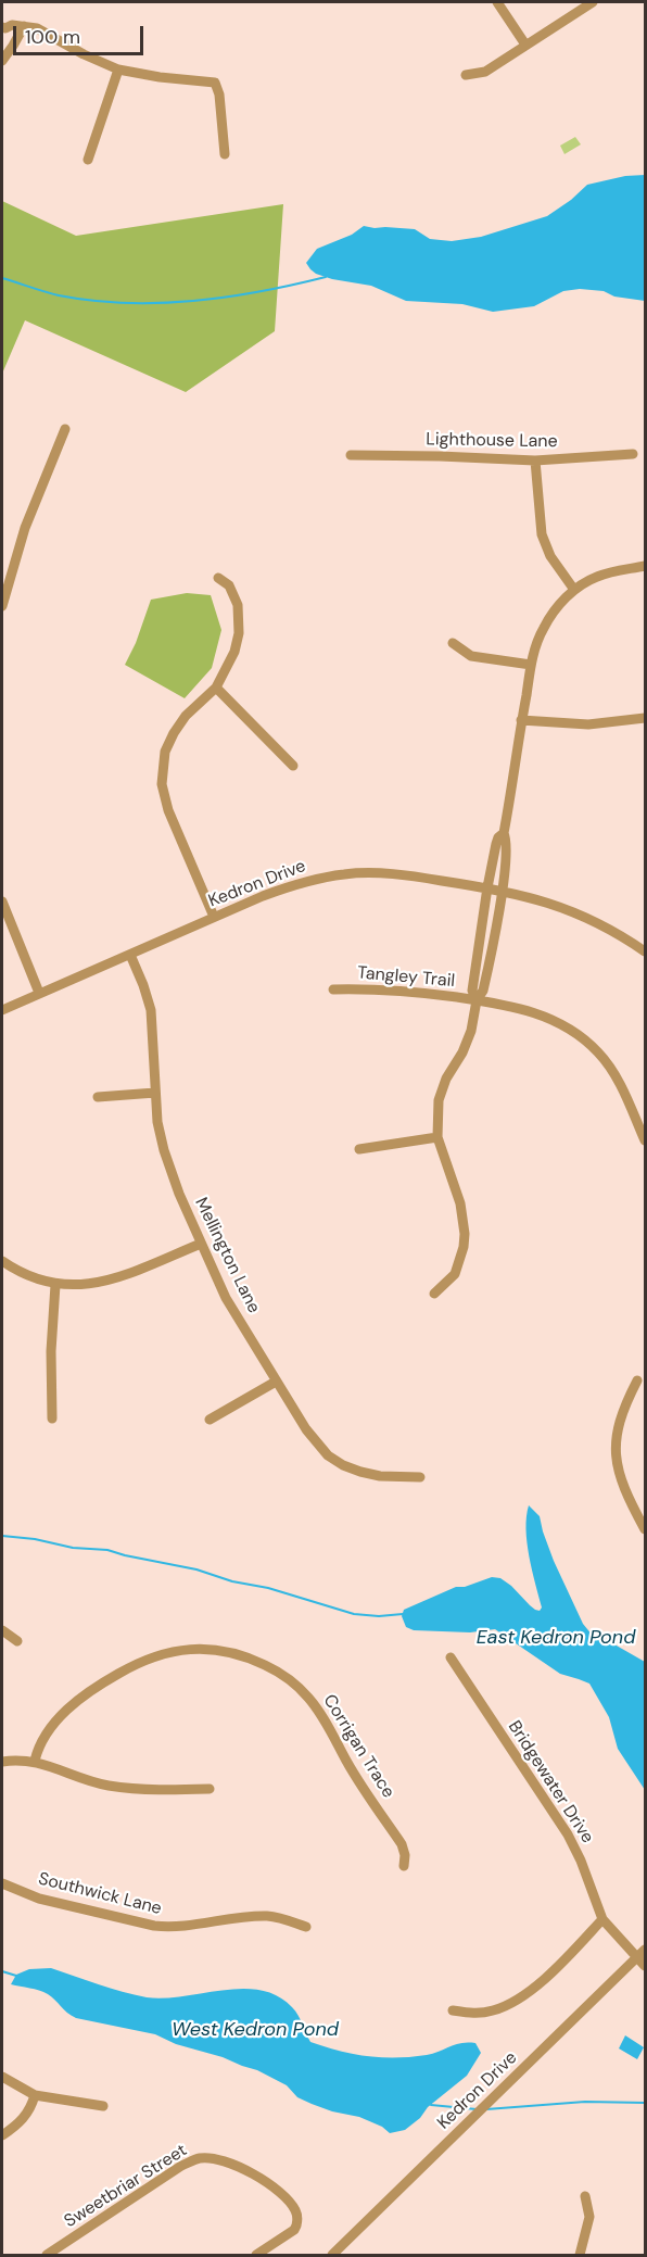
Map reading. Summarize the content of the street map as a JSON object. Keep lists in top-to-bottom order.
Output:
{
  "streets": {
    "street": [
      "Lighthouse Lane",
      "Kedron Drive",
      "Tangley Trail",
      "Mellington Lane",
      "Corrigan Trace",
      "Bridgewater Drive",
      "Southwick Lane",
      "Sweetbriar Street"
    ]
  },
  "crossings": [
    ["Kedron Drive", "Mellington Lane"],
    ["Kedron Drive", "Bridgewater Drive"]
  ],
  "water": ["East Kedron Pond", "West Kedron Pond"],
  "scale_bar": "100 m"
}
